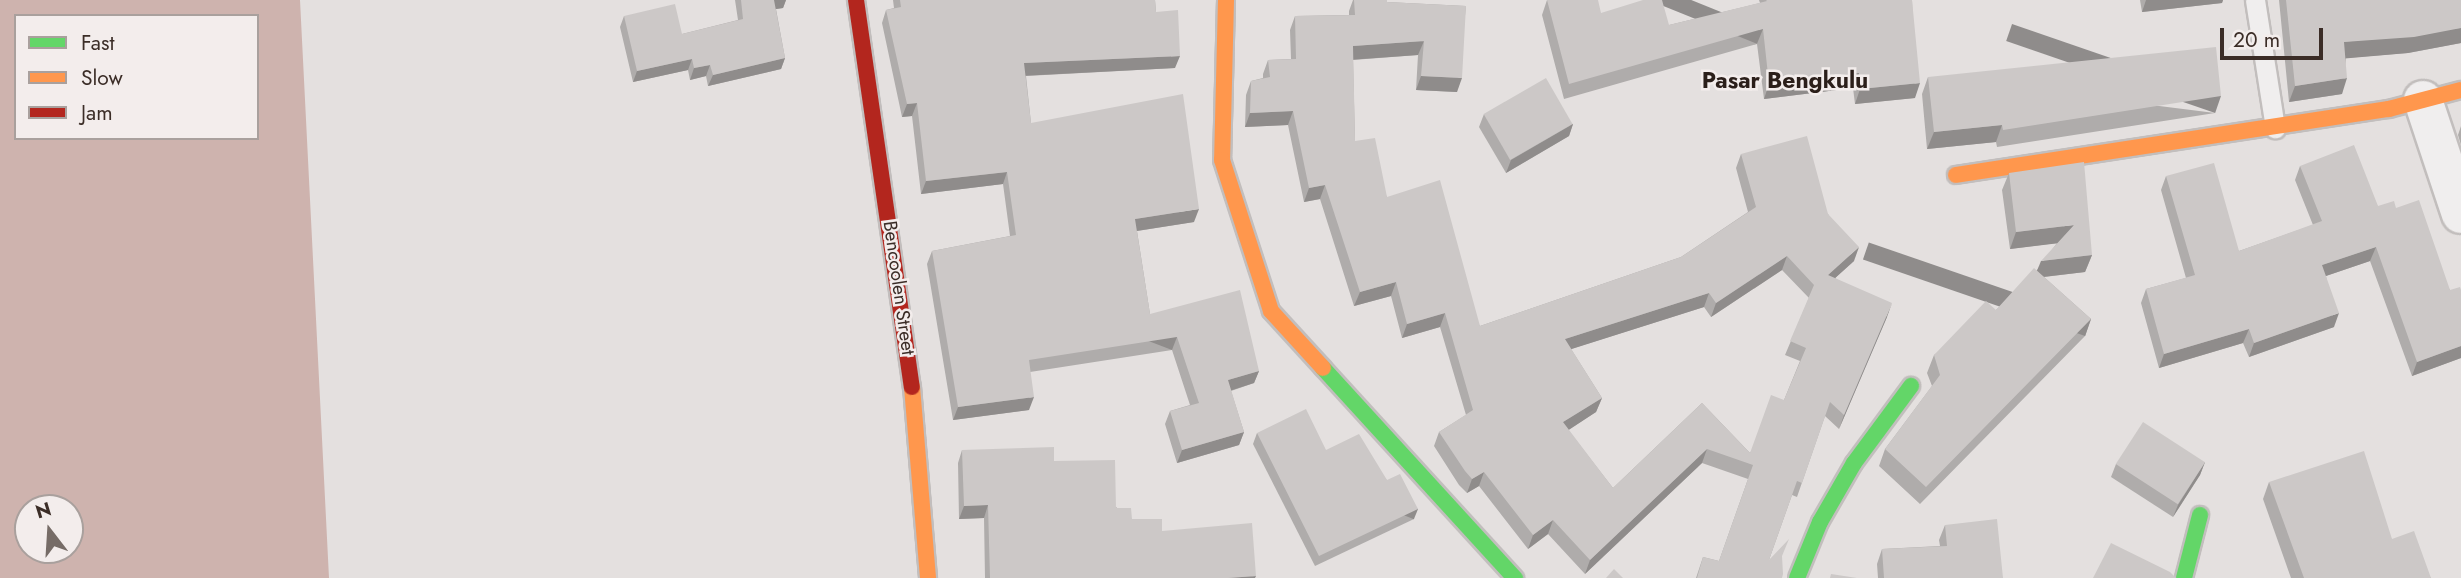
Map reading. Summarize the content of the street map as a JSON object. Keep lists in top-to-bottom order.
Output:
{
  "streets": {
    "street": ["Bencoolen Street"]
  },
  "districts": ["Pasar Bengkulu"],
  "legend": ["Fast", "Slow", "Jam"],
  "scale_bar": "20 m",
  "north": "top"
}
